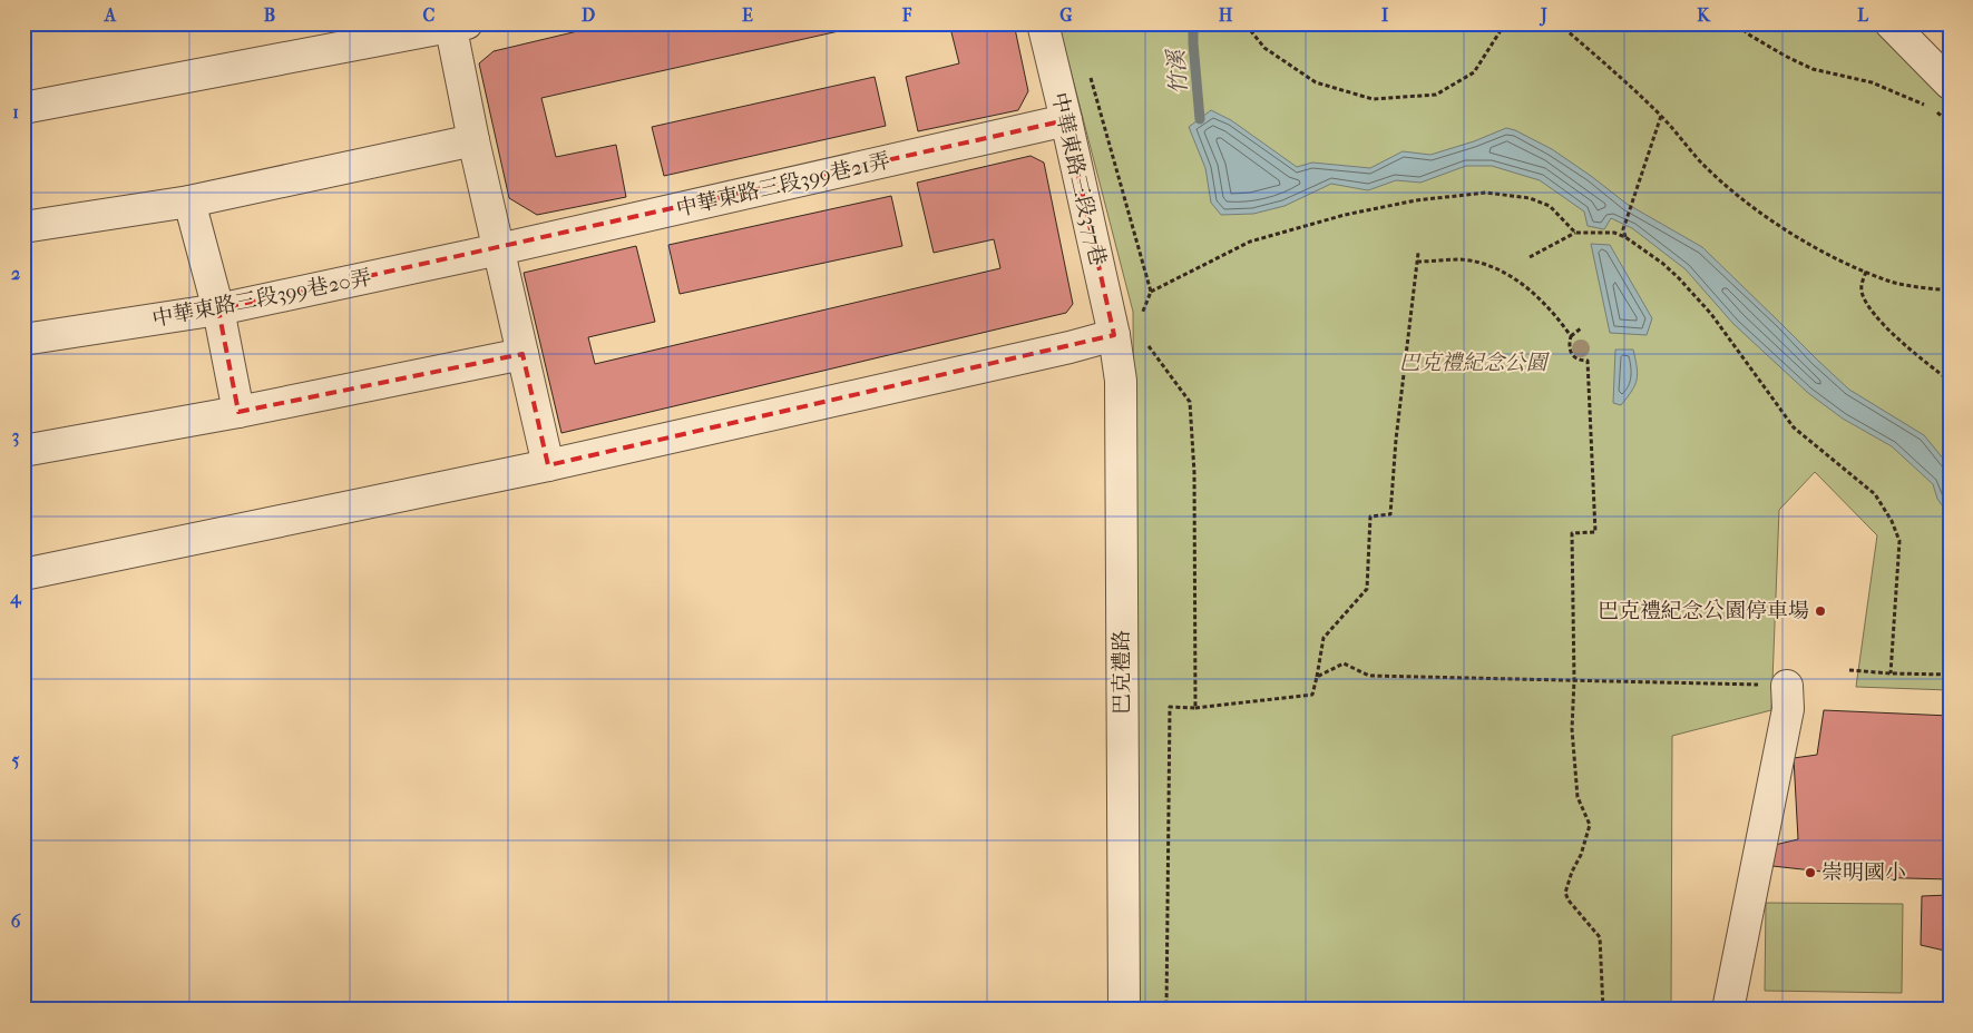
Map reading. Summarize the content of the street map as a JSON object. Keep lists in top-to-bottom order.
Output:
{
  "streets": {
    "street": [
      "中華東路三段377巷",
      "中華東路三段399巷21弄",
      "中華東路三段399巷20弄",
      "巴克禮路"
    ]
  },
  "crossings": [
    ["中華東路三段377巷", "中華東路三段399巷21弄"],
    ["中華東路三段377巷", "巴克禮路"],
    ["中華東路三段399巷21弄", "中華東路三段399巷20弄"]
  ],
  "water": ["竹溪"],
  "parks": ["巴克禮紀念公園"],
  "places": ["巴克禮紀念公園停車場", "崇明國小"],
  "grid": {
    "columns": [
      "A",
      "B",
      "C",
      "D",
      "E",
      "F",
      "G",
      "H",
      "I",
      "J",
      "K",
      "L"
    ],
    "rows": [
      "1",
      "2",
      "3",
      "4",
      "5",
      "6"
    ]
  }
}
